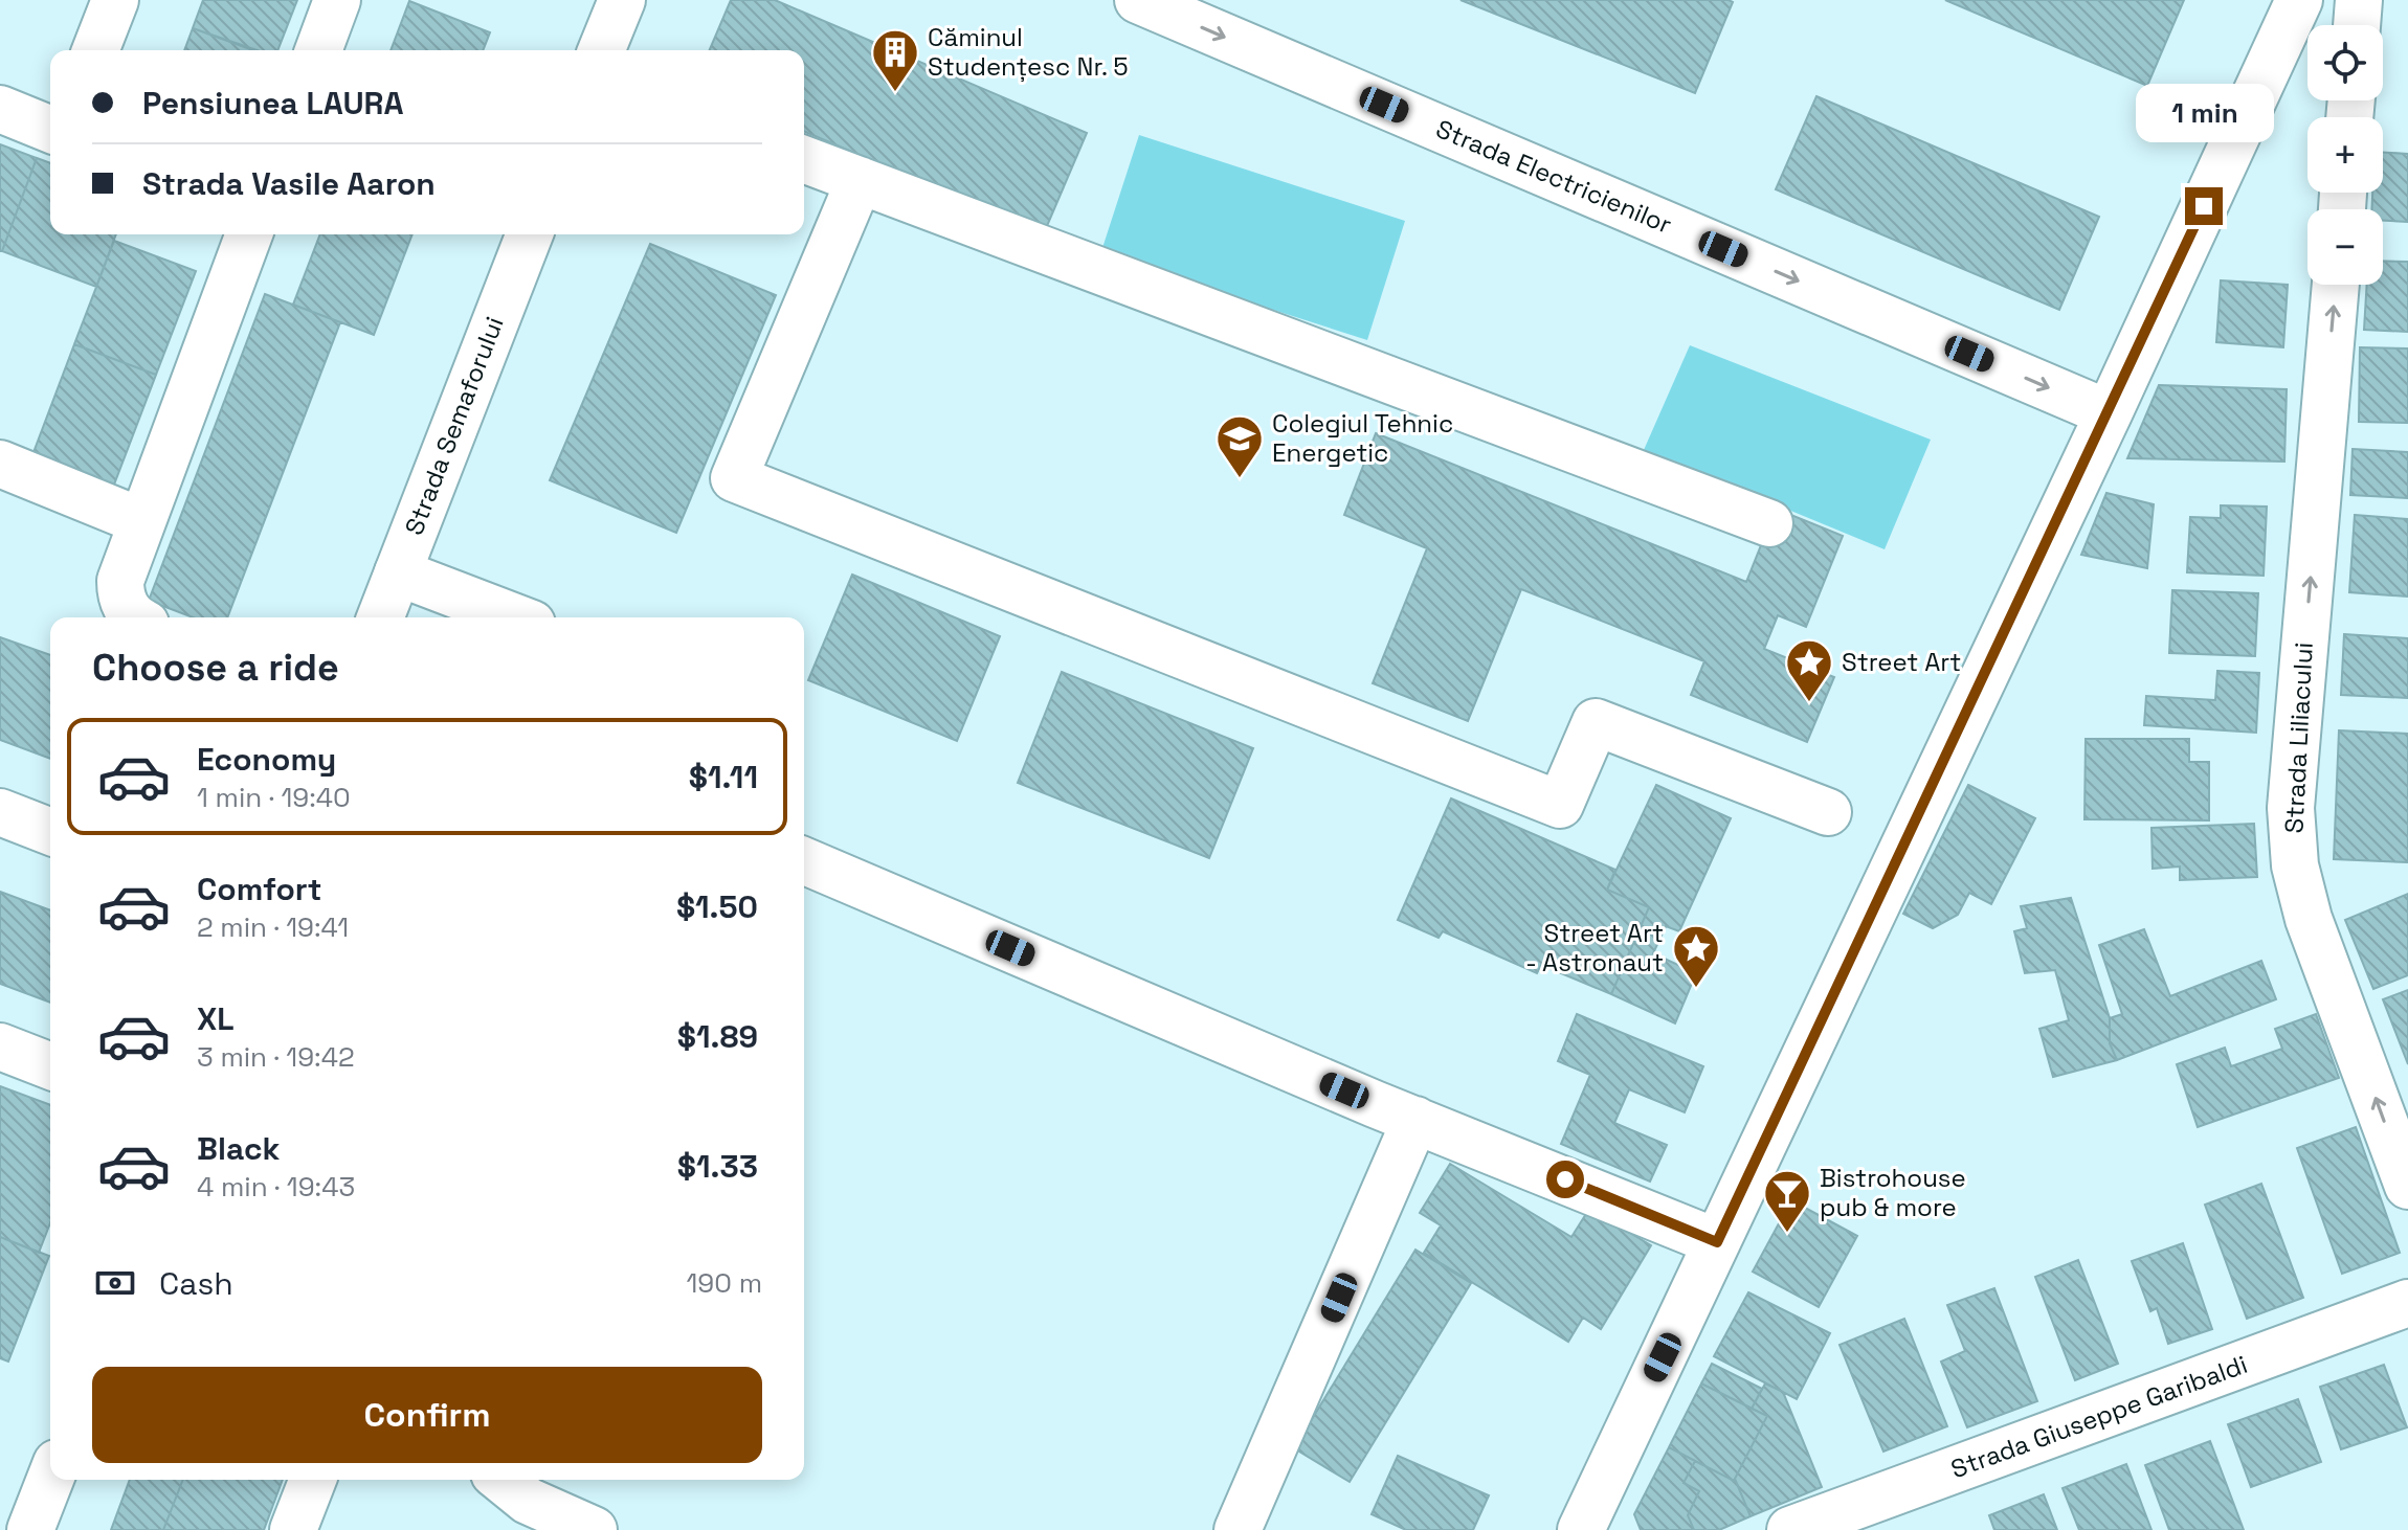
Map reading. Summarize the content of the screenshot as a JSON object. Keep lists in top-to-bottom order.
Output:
{
  "streets": {
    "street": [
      "Strada Electricienilor",
      "Strada Semaforului",
      "Strada Liliacului",
      "Strada Giuseppe Garibaldi"
    ]
  },
  "one_way": ["Strada Liliacului"],
  "places": {
    "building": ["Căminul Studențesc Nr. 5"],
    "school or university": ["Colegiul Tehnic Energetic"],
    "place": ["Street Art", "Street Art - Astronaut"],
    "bar": ["Bistrohouse pub & more"]
  },
  "page": {
    "map_buttons": ["+", "−"],
    "banner": ["Pensiunea LAURA", "Strada Vasile Aaron"],
    "bubble": "1 min",
    "heading": "Choose a ride",
    "list": [
      {
        "name": "Economy",
        "note": "1 min · 19:40",
        "value": "$1.11"
      },
      {
        "name": "Comfort",
        "note": "2 min · 19:41",
        "value": "$1.50"
      },
      {
        "name": "XL",
        "note": "3 min · 19:42",
        "value": "$1.89"
      },
      {
        "name": "Black",
        "note": "4 min · 19:43",
        "value": "$1.33"
      }
    ],
    "pay": ["Cash", "190 m"],
    "buttons": "Confirm"
  }
}
